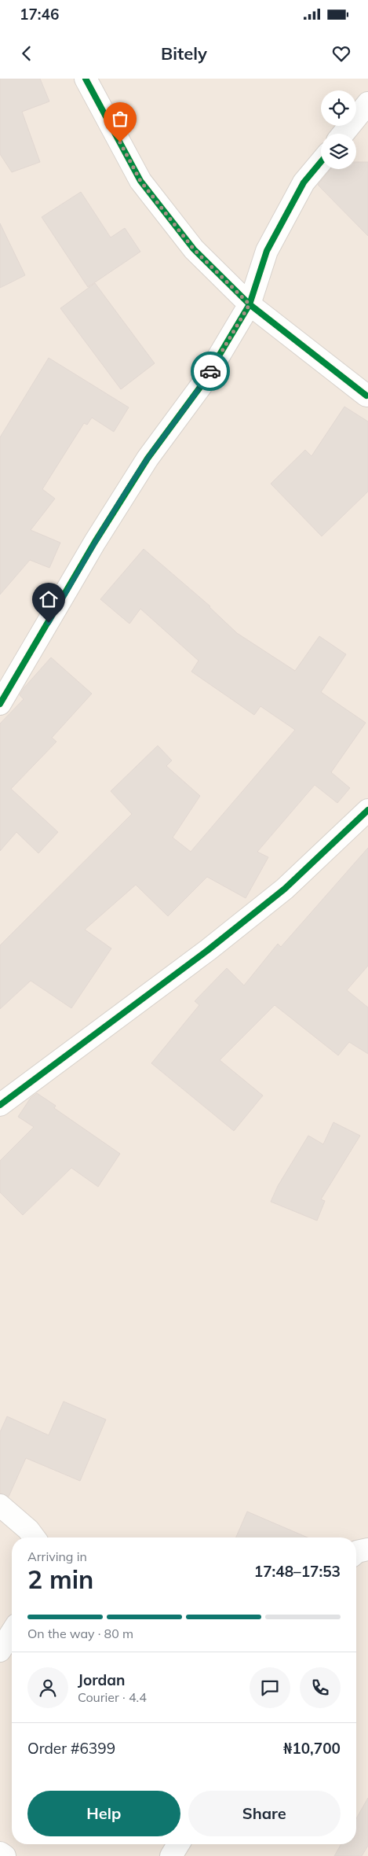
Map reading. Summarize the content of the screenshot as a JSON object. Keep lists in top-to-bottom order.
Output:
{
  "page": {
    "status": "17:46",
    "header": "Bitely",
    "heading": ["2 min", "Arriving in", "17:48–17:53"],
    "panel": [
      "Jordan",
      "Courier · 4.4",
      "Order #6399",
      "₦10,700"
    ],
    "bar": "On the way · 80 m",
    "buttons": ["Help", "Share"]
  }
}
